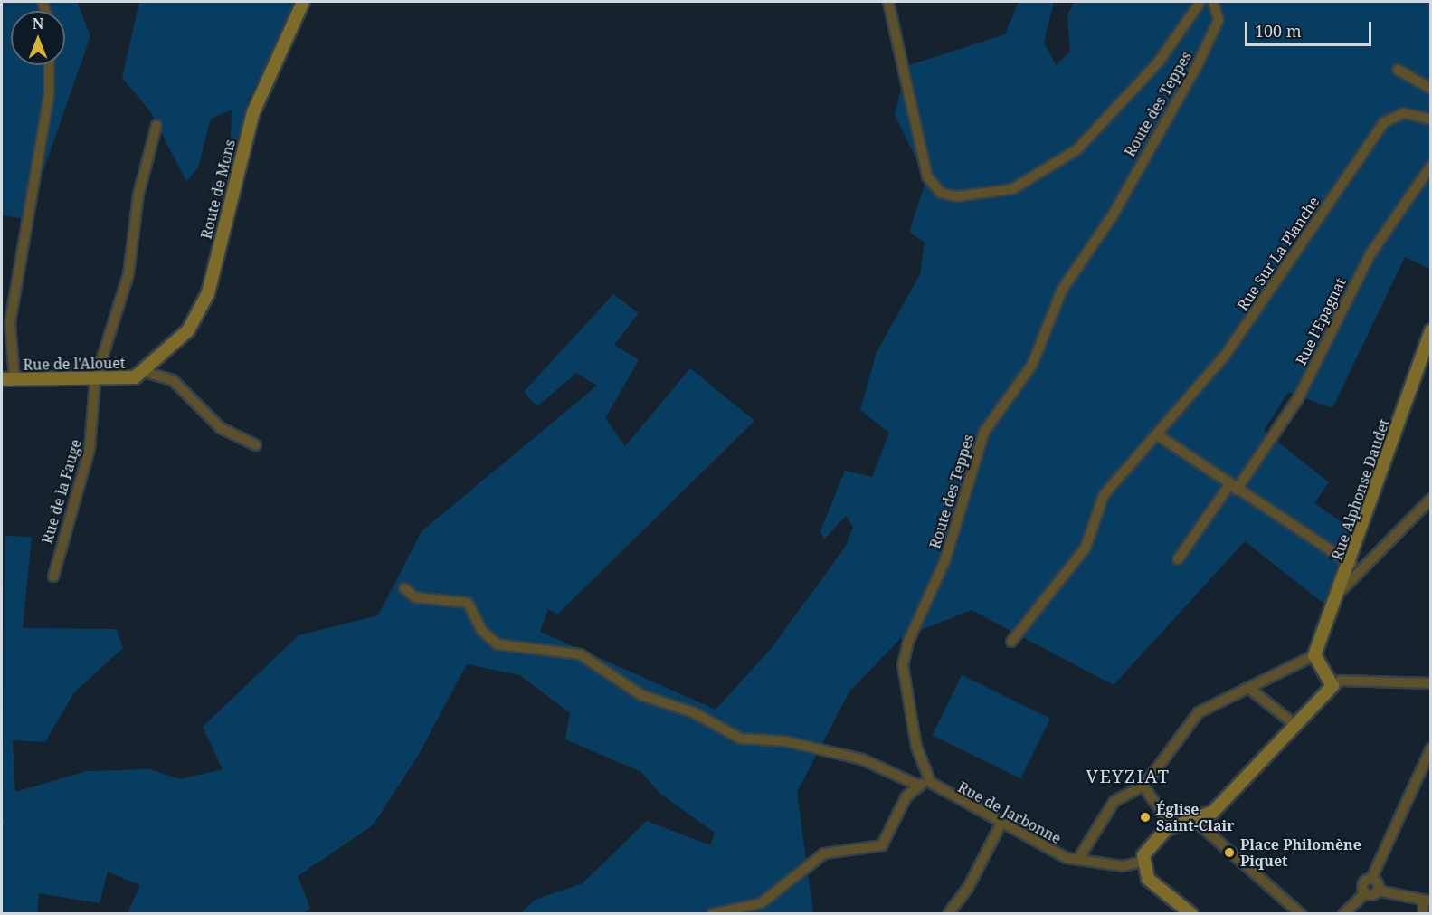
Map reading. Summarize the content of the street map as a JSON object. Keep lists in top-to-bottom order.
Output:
{
  "streets": {
    "street": [
      "Route des Teppes",
      "Route de Mons",
      "Rue Sur La Planche",
      "Rue l'Epagnat",
      "Rue de l'Alouet",
      "Rue Alphonse Daudet",
      "Rue de la Fauge",
      "Rue de Jarbonne"
    ]
  },
  "crossings": [
    ["Route des Teppes", "Rue de Jarbonne"],
    ["Route de Mons", "Rue de l'Alouet"],
    ["Rue de l'Alouet", "Rue de la Fauge"]
  ],
  "districts": ["VEYZIAT"],
  "places": ["Église Saint-Clair", "Place Philomène Piquet"],
  "scale_bar": "100 m",
  "north": "top"
}
